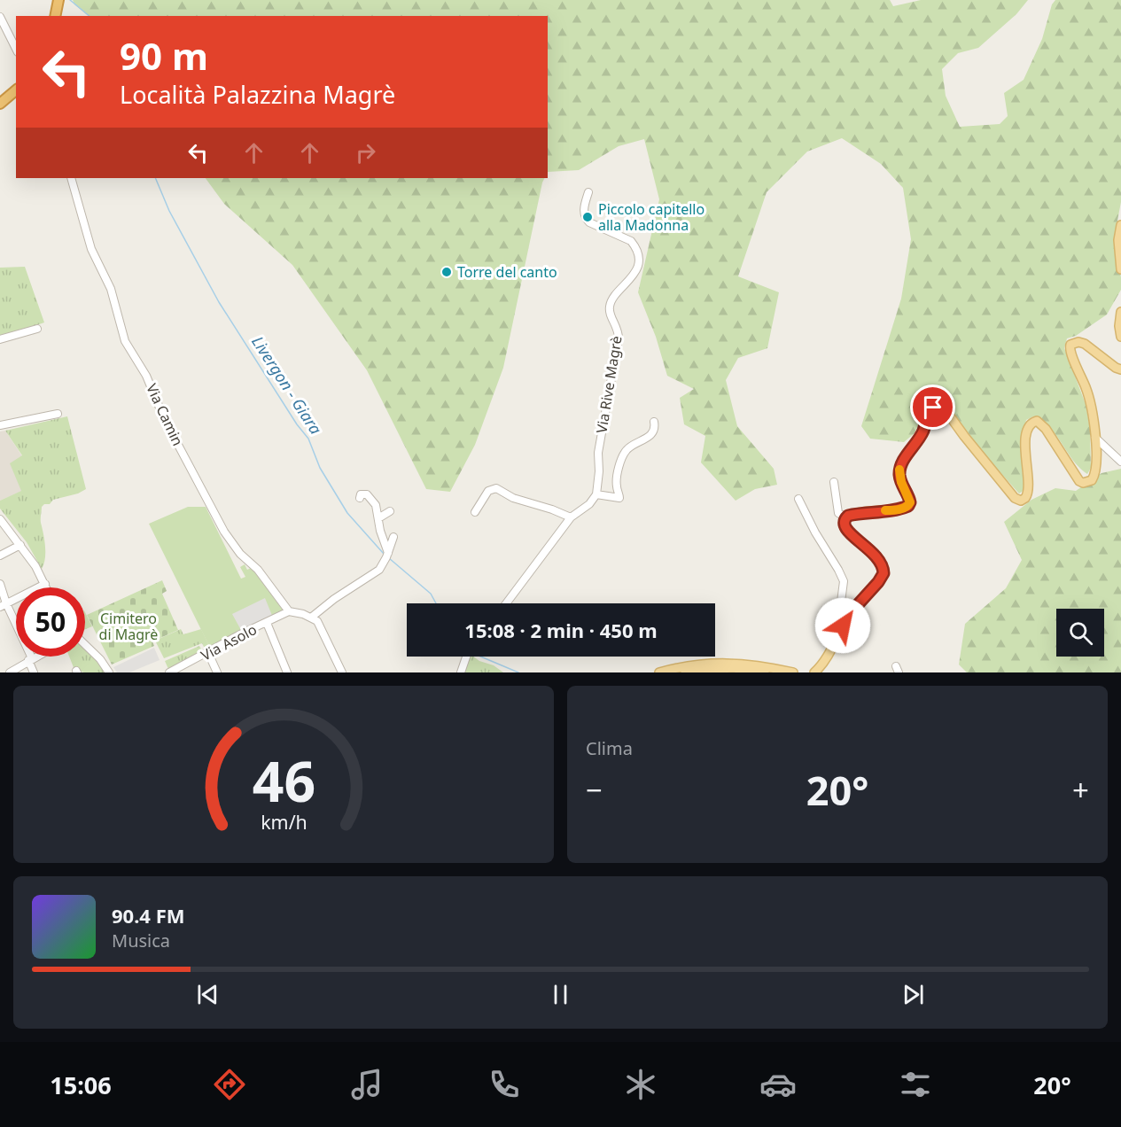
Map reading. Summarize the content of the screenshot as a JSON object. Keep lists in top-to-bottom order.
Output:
{
  "streets": {
    "street": ["Via Rive Magrè", "Via Camin", "Via Asolo"]
  },
  "crossings": [
    ["Via Camin", "Via Asolo"]
  ],
  "water": ["Livergon - Giara"],
  "parks": ["Cimitero di Magrè"],
  "places": ["Piccolo capitello alla Madonna", "Torre del canto"],
  "page": {
    "turn": ["90 m", "Località Palazzina Magrè"],
    "limit": "50",
    "trip": "15:08 · 2 min · 450 m",
    "tile": "Clima",
    "heat": ["−", "20°", "+"],
    "song": ["90.4 FM", "Musica"],
    "tabs": ["15:06", "20°"],
    "gauge": ["46", "km/h"]
  }
}
